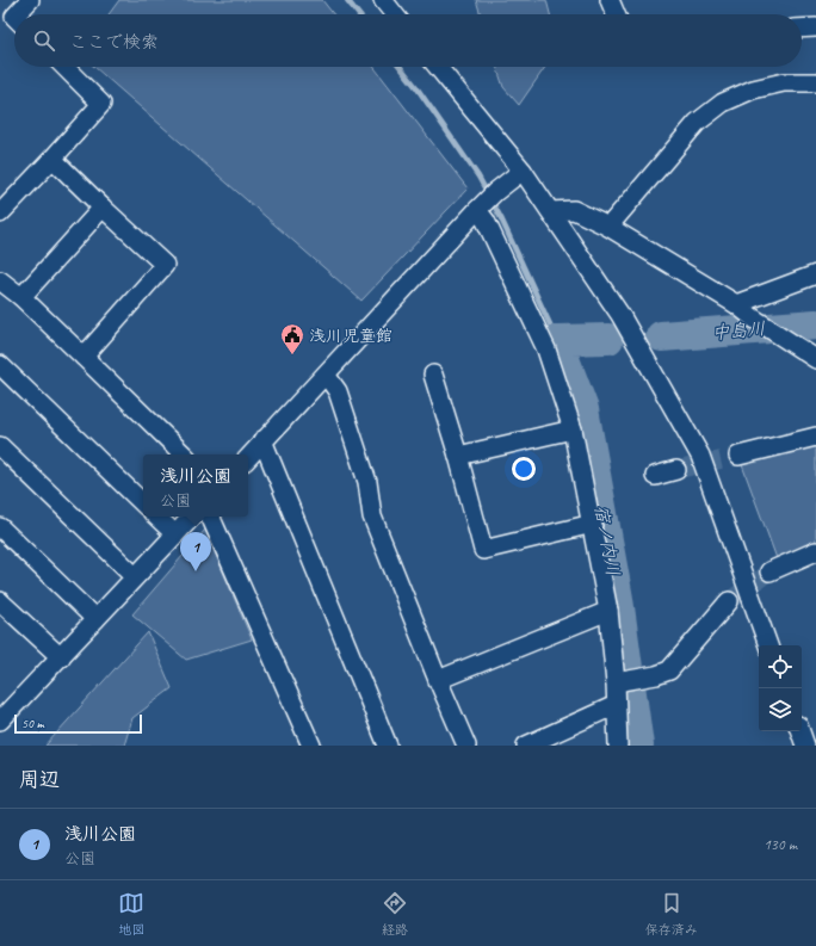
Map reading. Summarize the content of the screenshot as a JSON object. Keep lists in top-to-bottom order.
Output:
{
  "water": ["中島川", "宿ノ内川"],
  "places": {
    "public building": ["浅川児童館"]
  },
  "scale_bar": "50 m",
  "page": {
    "search": "ここで検索",
    "popup": ["浅川公園", "公園"],
    "pins": "1",
    "scale": "50 m",
    "heading": "周辺",
    "list": [
      {
        "mark": "1",
        "name": "浅川公園",
        "note": "公園",
        "value": "130 m"
      }
    ],
    "nav": ["地図", "経路", "保存済み"]
  }
}
